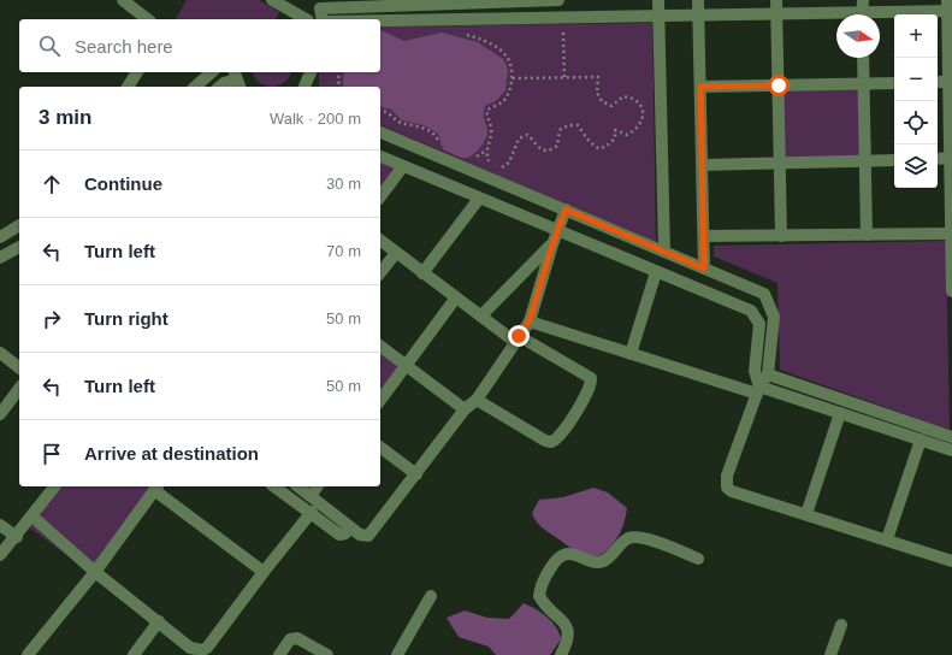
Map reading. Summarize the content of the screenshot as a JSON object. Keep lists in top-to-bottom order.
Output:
{
  "north": "right",
  "page": {
    "map_buttons": ["+", "−"],
    "search": "Search here",
    "heading": ["3 min", "Walk · 200 m"],
    "list": [
      ["Continue", "30 m"],
      ["Turn left", "70 m"],
      ["Turn right", "50 m"],
      ["Turn left", "50 m"],
      "Arrive at destination"
    ]
  }
}
